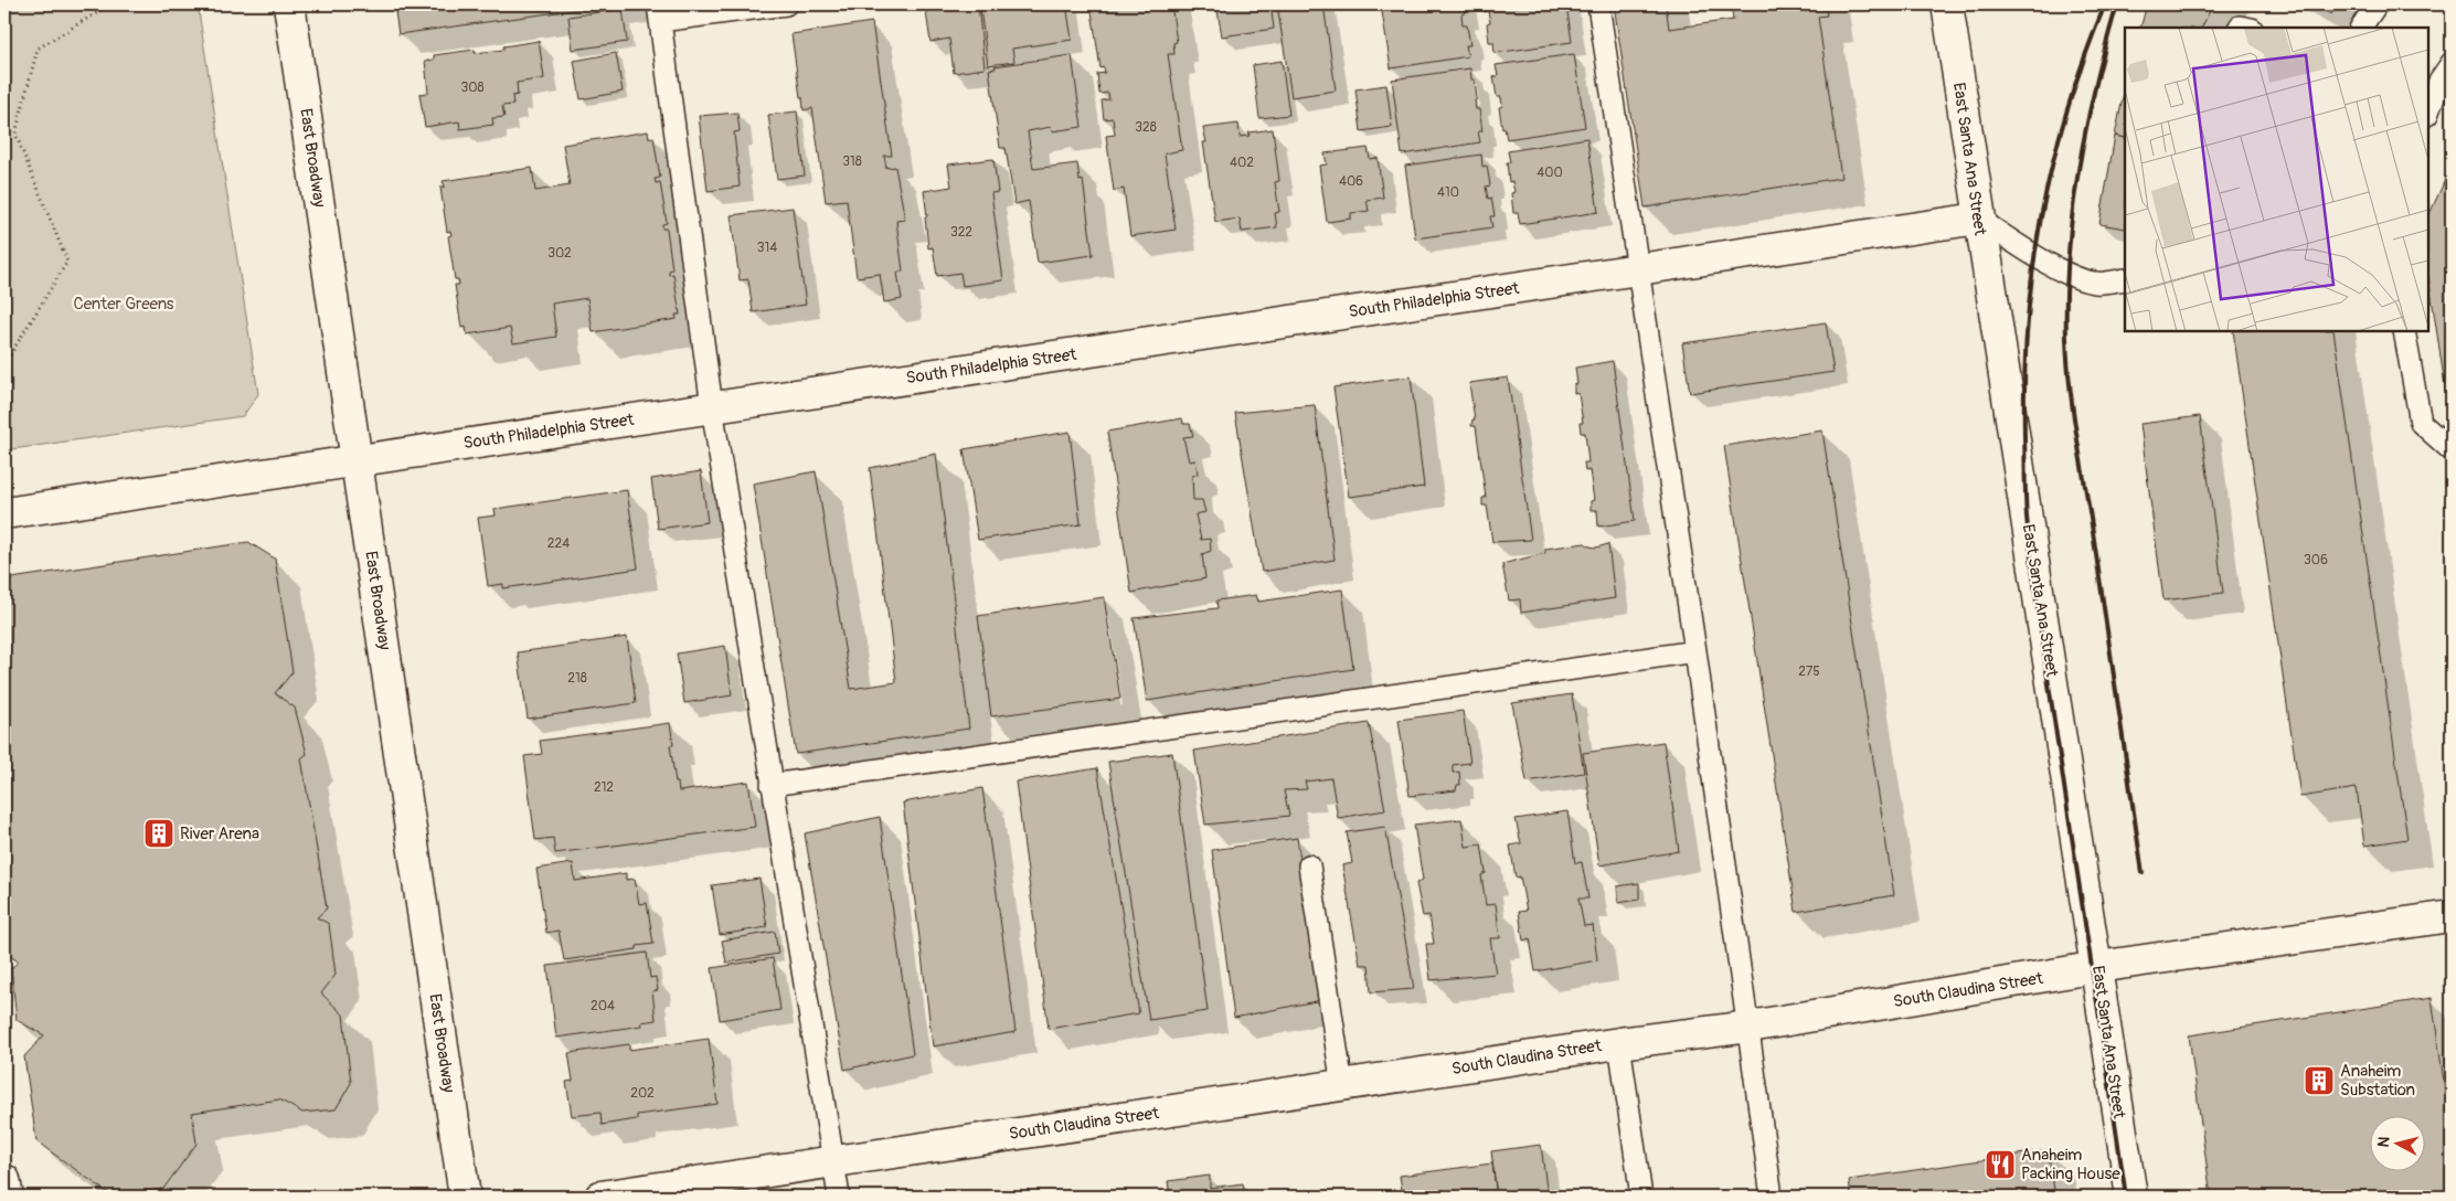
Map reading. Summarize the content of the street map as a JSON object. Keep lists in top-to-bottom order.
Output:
{
  "streets": {
    "street": [
      "East Broadway",
      "East Santa Ana Street",
      "South Philadelphia Street",
      "South Claudina Street"
    ]
  },
  "crossings": [
    ["East Broadway", "South Philadelphia Street"],
    ["East Santa Ana Street", "South Philadelphia Street"],
    ["East Santa Ana Street", "South Claudina Street"]
  ],
  "parks": ["Center Greens"],
  "places": {
    "building": ["River Arena", "Anaheim Substation"],
    "restaurant": ["Anaheim Packing House"]
  },
  "house_numbers": [
    "308",
    "328",
    "318",
    "402",
    "400",
    "406",
    "410",
    "322",
    "314",
    "302",
    "224",
    "306",
    "275",
    "218",
    "212",
    "204",
    "202"
  ],
  "north": "left"
}
